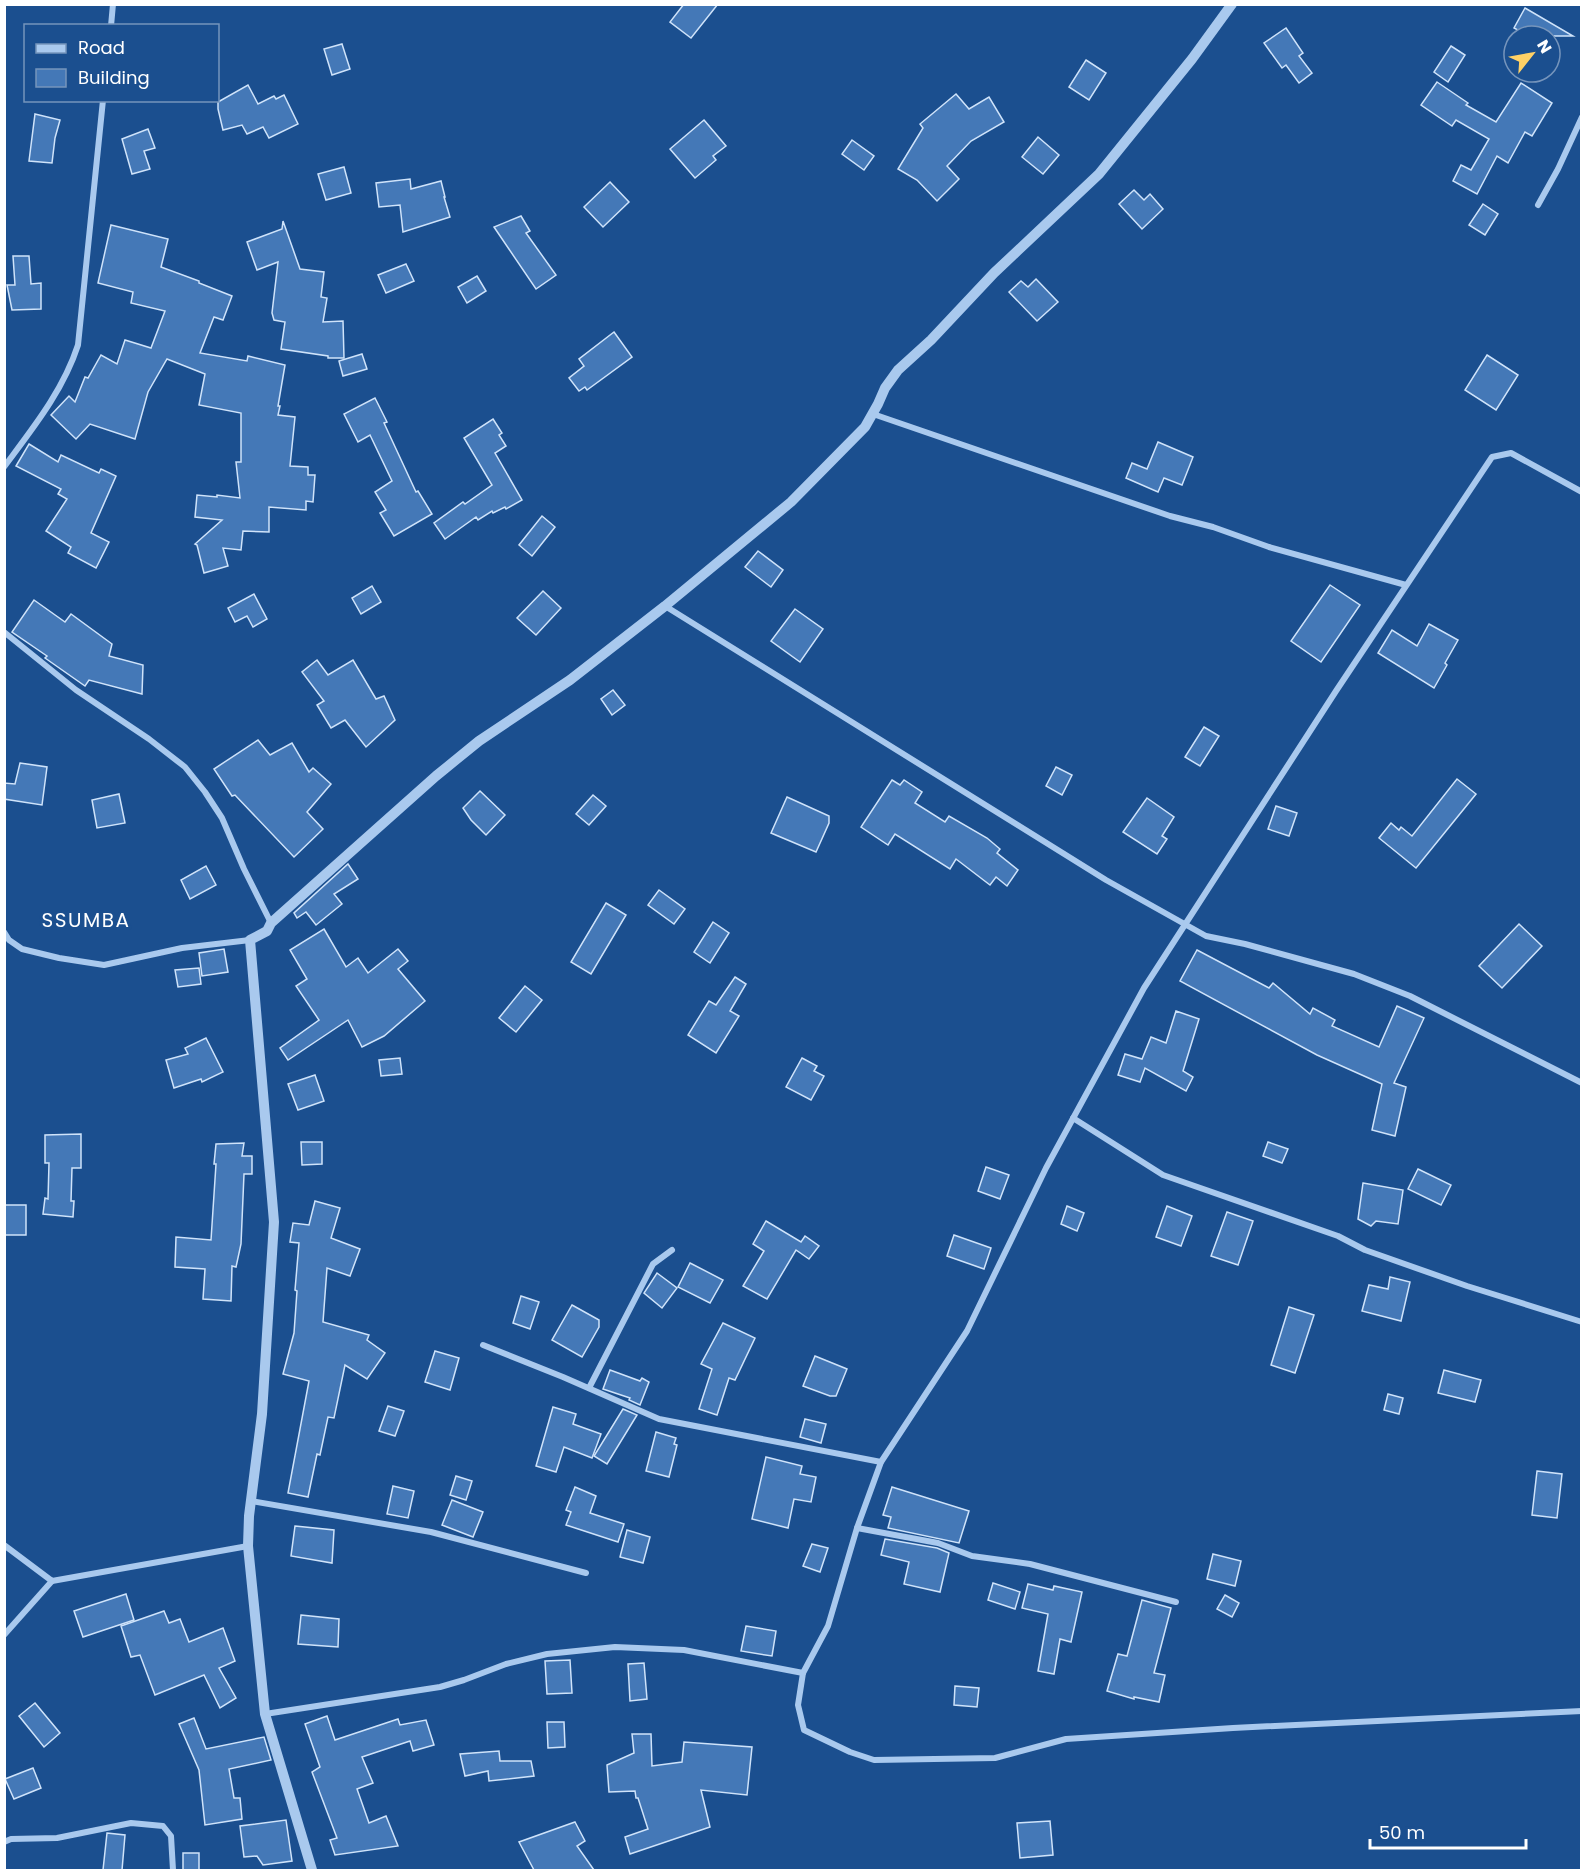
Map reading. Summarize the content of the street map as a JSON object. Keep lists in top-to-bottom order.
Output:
{
  "districts": ["SSUMBA"],
  "legend": ["Road", "Building"],
  "scale_bar": "50 m",
  "north": "top right"
}
